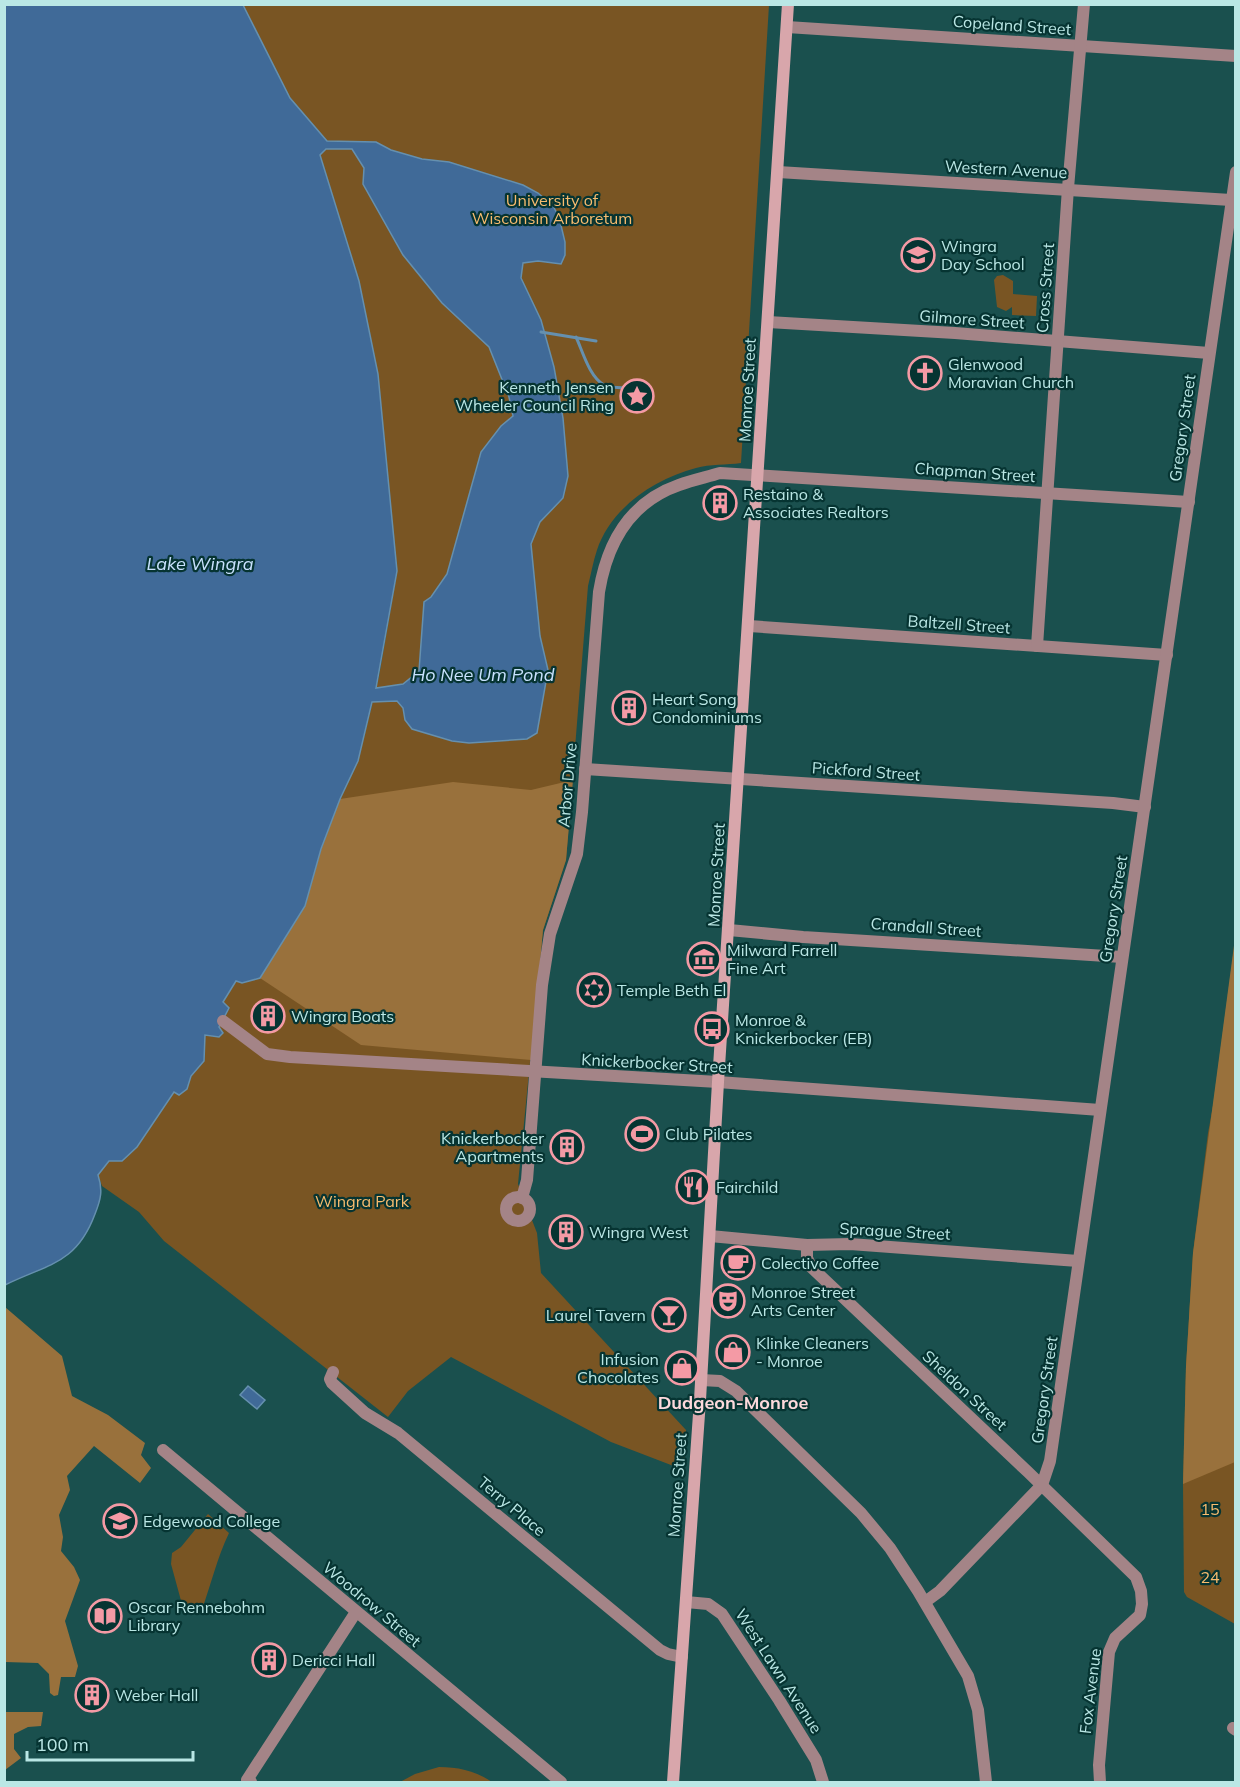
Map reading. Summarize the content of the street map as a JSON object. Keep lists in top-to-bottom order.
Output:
{
  "streets": {
    "main road": ["Monroe Street"],
    "street": [
      "Copeland Street",
      "Western Avenue",
      "Cross Street",
      "Gilmore Street",
      "Gregory Street",
      "Chapman Street",
      "Baltzell Street",
      "Pickford Street",
      "Arbor Drive",
      "Crandall Street",
      "Knickerbocker Street",
      "Sprague Street",
      "Sheldon Street",
      "Terry Place",
      "Woodrow Street",
      "West Lawn Avenue",
      "Fox Avenue"
    ]
  },
  "crossings": [
    ["Copeland Street", "Cross Street"],
    ["Copeland Street", "Monroe Street"],
    ["Western Avenue", "Cross Street"],
    ["Western Avenue", "Monroe Street"],
    ["Western Avenue", "Gregory Street"],
    ["Cross Street", "Gilmore Street"],
    ["Cross Street", "Chapman Street"],
    ["Cross Street", "Baltzell Street"],
    ["Gilmore Street", "Monroe Street"],
    ["Gilmore Street", "Gregory Street"],
    ["Monroe Street", "Chapman Street"],
    ["Monroe Street", "Baltzell Street"],
    ["Monroe Street", "Pickford Street"],
    ["Monroe Street", "Arbor Drive"],
    ["Monroe Street", "Crandall Street"],
    ["Monroe Street", "Knickerbocker Street"],
    ["Monroe Street", "Sprague Street"],
    ["Monroe Street", "Terry Place"],
    ["Monroe Street", "West Lawn Avenue"],
    ["Gregory Street", "Chapman Street"],
    ["Gregory Street", "Baltzell Street"],
    ["Gregory Street", "Pickford Street"],
    ["Gregory Street", "Crandall Street"],
    ["Gregory Street", "Knickerbocker Street"],
    ["Gregory Street", "Sprague Street"],
    ["Gregory Street", "Sheldon Street"],
    ["Chapman Street", "Arbor Drive"],
    ["Pickford Street", "Arbor Drive"],
    ["Arbor Drive", "Knickerbocker Street"],
    ["Sprague Street", "Sheldon Street"],
    ["Sheldon Street", "Fox Avenue"]
  ],
  "districts": ["Dudgeon-Monroe"],
  "water": ["Lake Wingra", "Ho Nee Um Pond"],
  "parks": [
    "University of Wisconsin Arboretum",
    "Wingra Park",
    "15",
    "24"
  ],
  "places": {
    "school or university": ["Wingra Day School", "Edgewood College"],
    "church": ["Glenwood Moravian Church"],
    "place": ["Kenneth Jensen Wheeler Council Ring"],
    "building": [
      "Restaino & Associates Realtors",
      "Heart Song Condominiums",
      "Wingra Boats",
      "Knickerbocker Apartments",
      "Wingra West",
      "Dericci Hall",
      "Weber Hall"
    ],
    "museum": ["Milward Farrell Fine Art"],
    "synagogue": ["Temple Beth El"],
    "bus stop": ["Monroe & Knickerbocker (EB)"],
    "sports": ["Club Pilates"],
    "restaurant": ["Fairchild"],
    "cafe": ["Colectivo Coffee"],
    "theatre": ["Monroe Street Arts Center"],
    "bar": ["Laurel Tavern"],
    "shop": ["Klinke Cleaners - Monroe", "Infusion Chocolates"],
    "library": ["Oscar Rennebohm Library"]
  },
  "scale_bar": "100 m"
}
